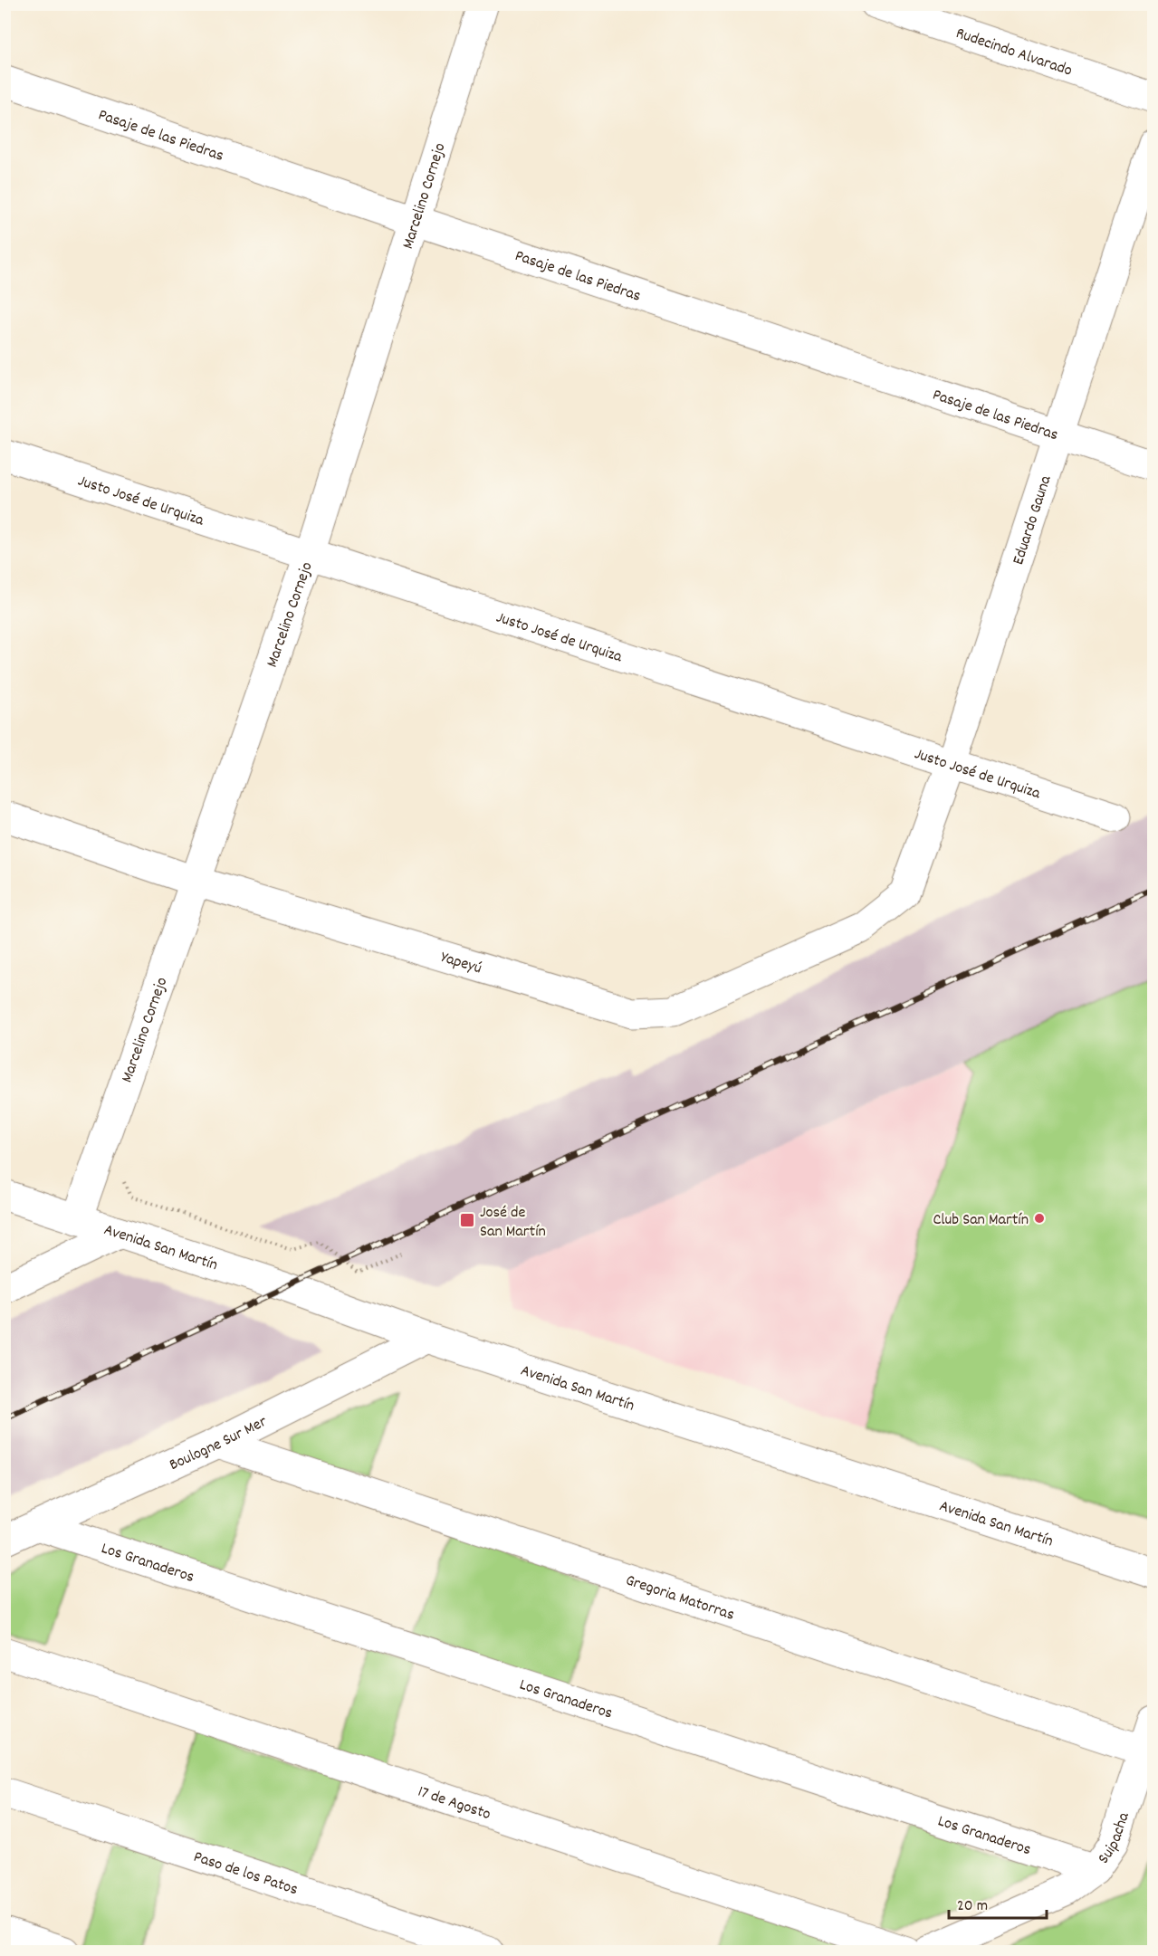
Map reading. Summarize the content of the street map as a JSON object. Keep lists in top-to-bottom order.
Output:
{
  "streets": {
    "street": [
      "Rudecindo Alvarado",
      "Pasaje de las Piedras",
      "Marcelino Cornejo",
      "Justo José de Urquiza",
      "Eduardo Gauna",
      "Yapeyú",
      "Avenida San Martín",
      "Boulogne Sur Mer",
      "Los Granaderos",
      "Gregoria Matorras",
      "17 de Agosto",
      "Suipacha",
      "Paso de los Patos"
    ]
  },
  "crossings": [
    ["Pasaje de las Piedras", "Marcelino Cornejo"],
    ["Pasaje de las Piedras", "Eduardo Gauna"],
    ["Marcelino Cornejo", "Justo José de Urquiza"],
    ["Marcelino Cornejo", "Yapeyú"],
    ["Marcelino Cornejo", "Avenida San Martín"],
    ["Justo José de Urquiza", "Eduardo Gauna"],
    ["Eduardo Gauna", "Yapeyú"],
    ["Avenida San Martín", "Boulogne Sur Mer"],
    ["Boulogne Sur Mer", "Los Granaderos"],
    ["Boulogne Sur Mer", "Gregoria Matorras"],
    ["Los Granaderos", "Suipacha"],
    ["Gregoria Matorras", "Suipacha"]
  ],
  "places": {
    "other": ["Club San Martín"],
    "transit": ["José de San Martín"]
  },
  "scale_bar": "20 m"
}
